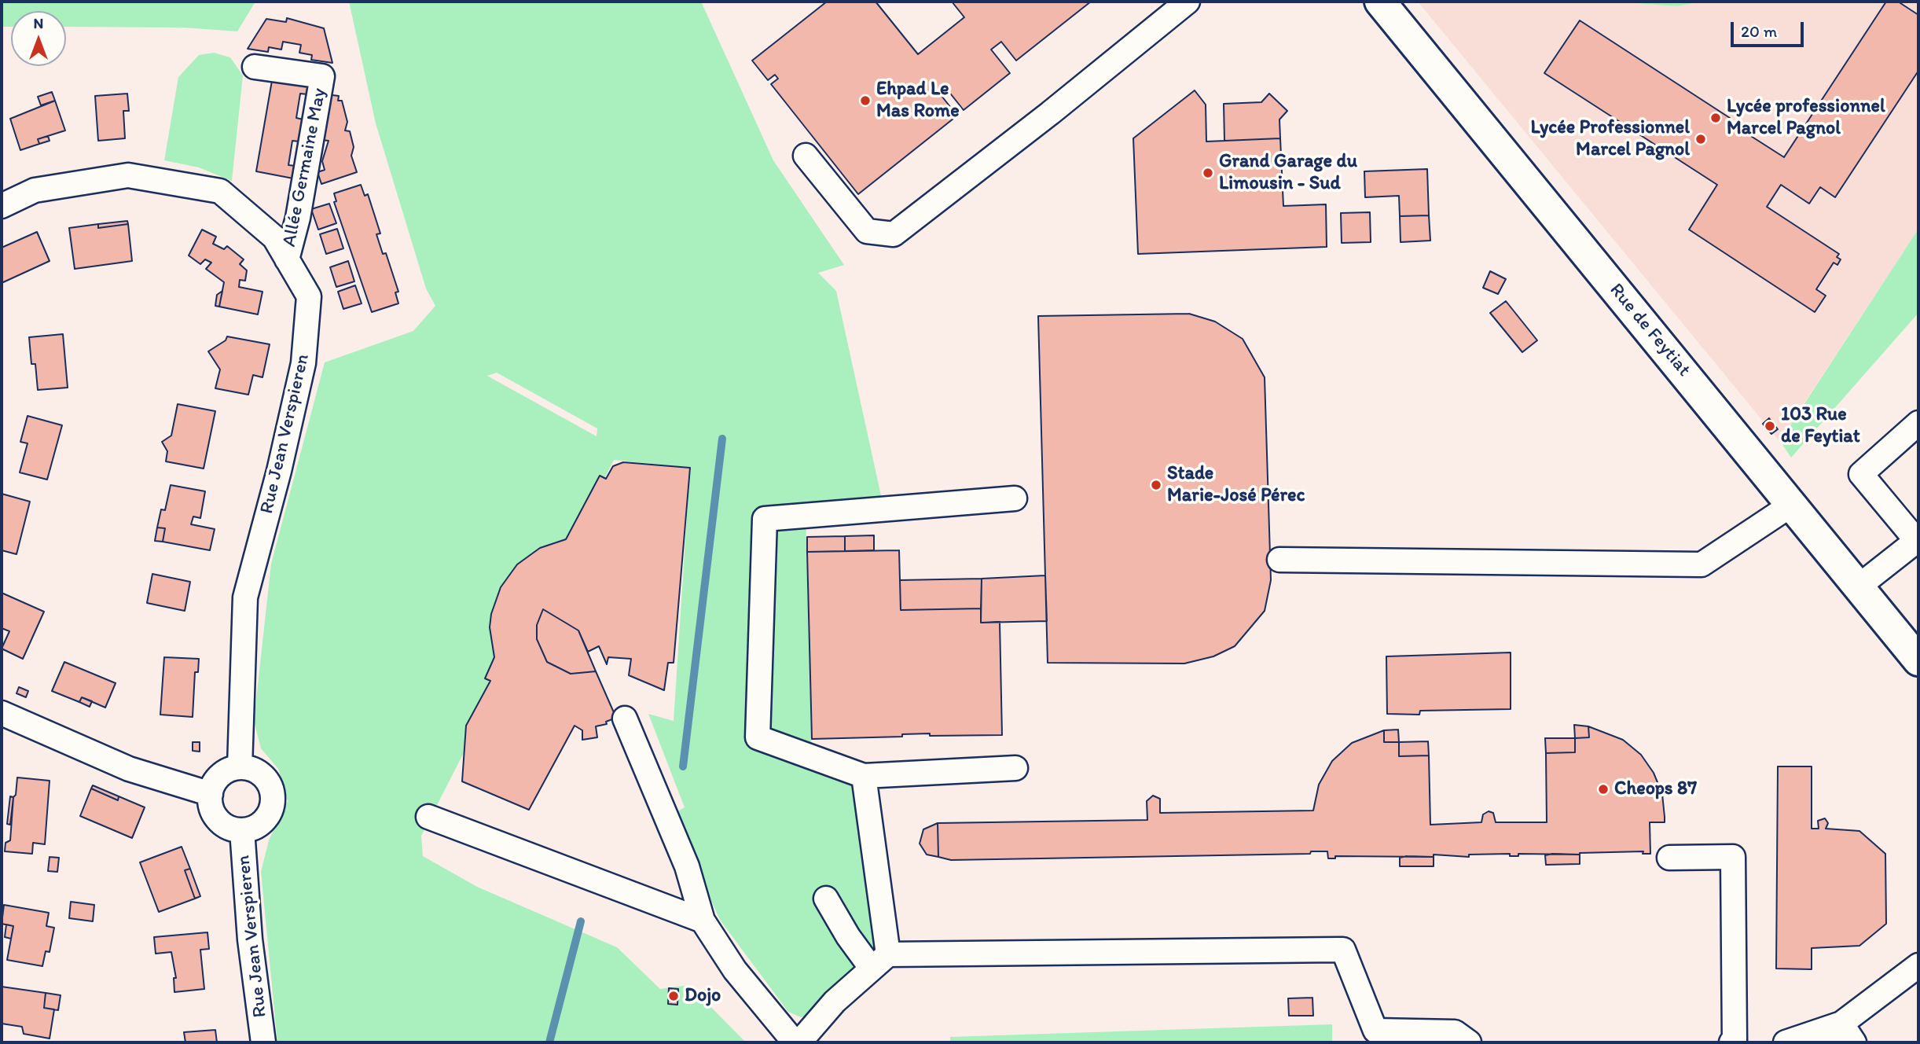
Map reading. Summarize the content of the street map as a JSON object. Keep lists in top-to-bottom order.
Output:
{
  "streets": {
    "main road": ["Rue de Feytiat"],
    "street": ["Allée Germaine May", "Rue Jean Verspieren"]
  },
  "crossings": [
    ["Allée Germaine May", "Rue Jean Verspieren"]
  ],
  "places": [
    "Ehpad Le Mas Rome",
    "Lycée professionnel Marcel Pagnol",
    "Lycée Professionnel Marcel Pagnol",
    "Grand Garage du Limousin - Sud",
    "103 Rue de Feytiat",
    "Stade Marie-José Pérec",
    "Cheops 87",
    "Dojo"
  ],
  "scale_bar": "20 m",
  "north": "top"
}
